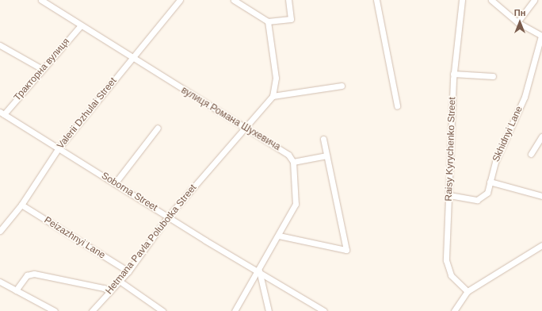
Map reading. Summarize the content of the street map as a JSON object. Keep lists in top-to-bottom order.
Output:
{
  "streets": {
    "street": [
      "Тракторна вулиця",
      "Valerii Dzhulai Street",
      "вулиця Романа Шухевича",
      "Skhidnyi Lane",
      "Raisy Kyrychenko Street",
      "Soborna Street",
      "Peizazhnyi Lane",
      "Hetmana Pavla Polubotka Street"
    ]
  },
  "crossings": [
    ["Тракторна вулиця", "вулиця Романа Шухевича"],
    ["Тракторна вулиця", "Soborna Street"],
    ["Valerii Dzhulai Street", "вулиця Романа Шухевича"],
    ["Valerii Dzhulai Street", "Soborna Street"],
    ["Valerii Dzhulai Street", "Peizazhnyi Lane"],
    ["вулиця Романа Шухевича", "Hetmana Pavla Polubotka Street"],
    ["Skhidnyi Lane", "Raisy Kyrychenko Street"],
    ["Soborna Street", "Hetmana Pavla Polubotka Street"],
    ["Peizazhnyi Lane", "Hetmana Pavla Polubotka Street"]
  ],
  "north": "top"
}
